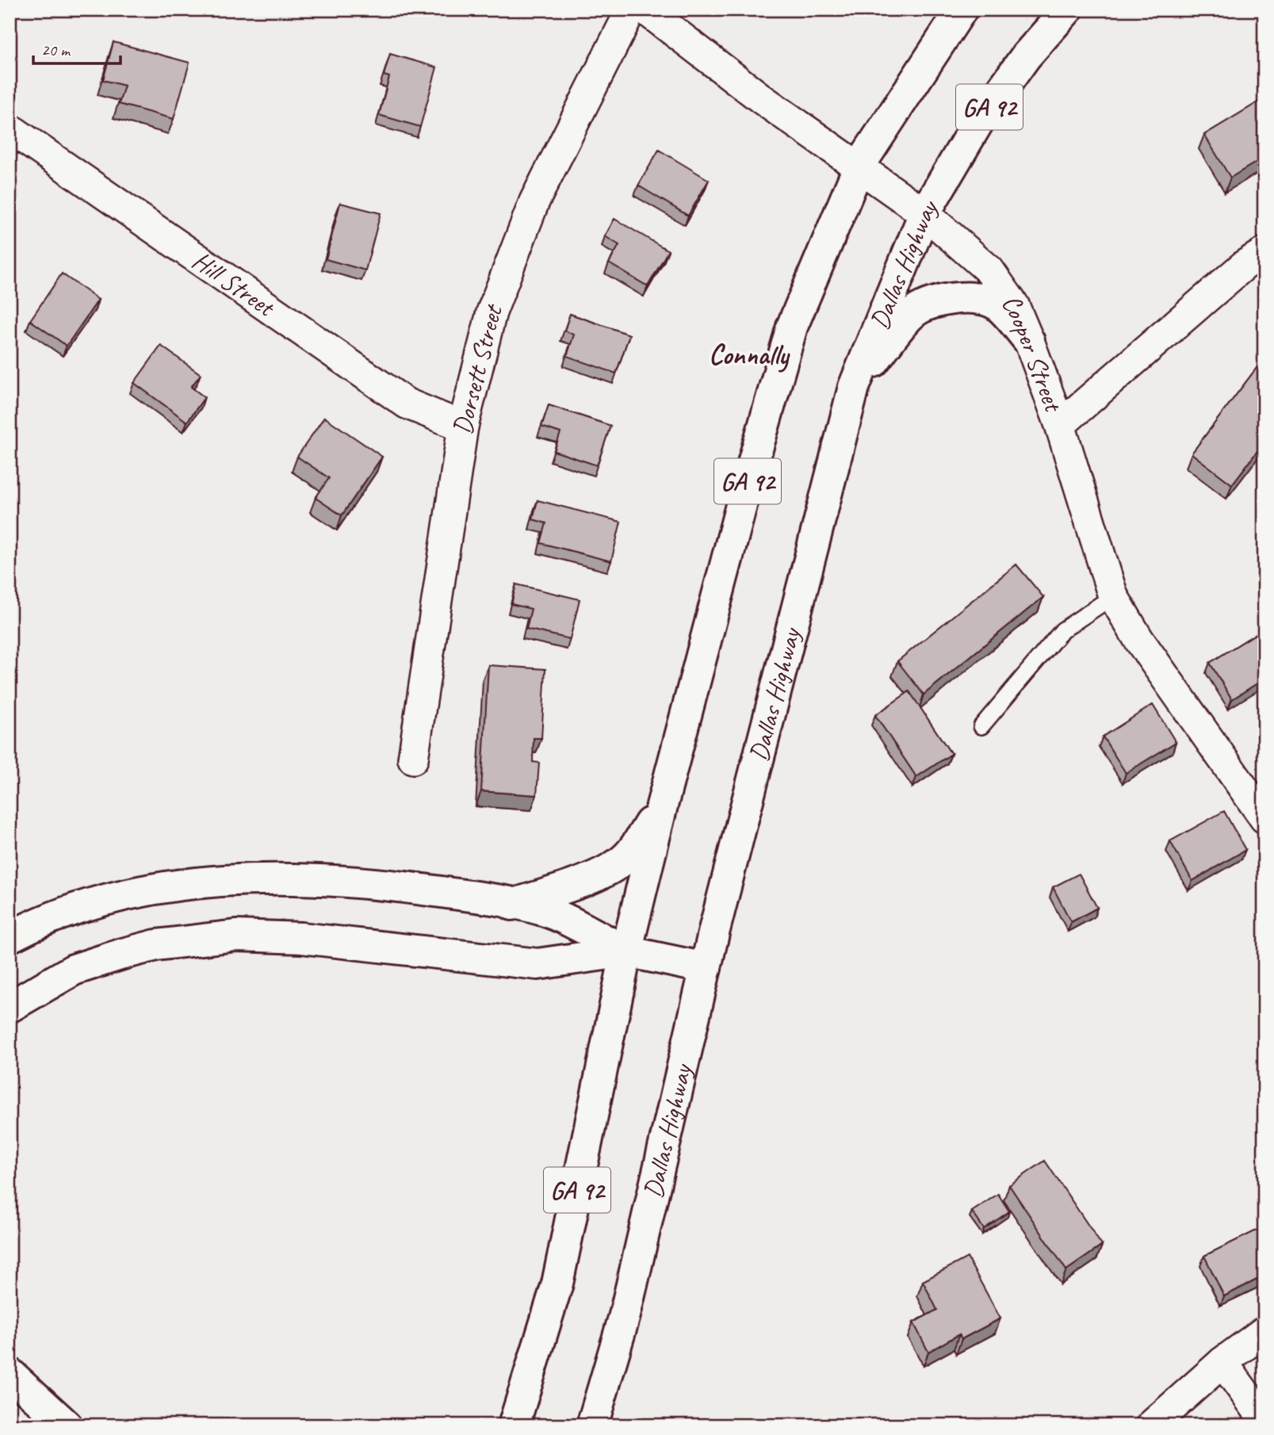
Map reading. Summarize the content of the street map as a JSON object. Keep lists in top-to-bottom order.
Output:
{
  "streets": {
    "main road": ["GA 92", "Dallas Highway"],
    "street": ["Hill Street", "Cooper Street", "Dorsett Street"]
  },
  "crossings": [
    ["GA 92", "Cooper Street"],
    ["Dallas Highway", "Cooper Street"],
    ["Hill Street", "Dorsett Street"]
  ],
  "districts": ["Connally"],
  "scale_bar": "20 m"
}
